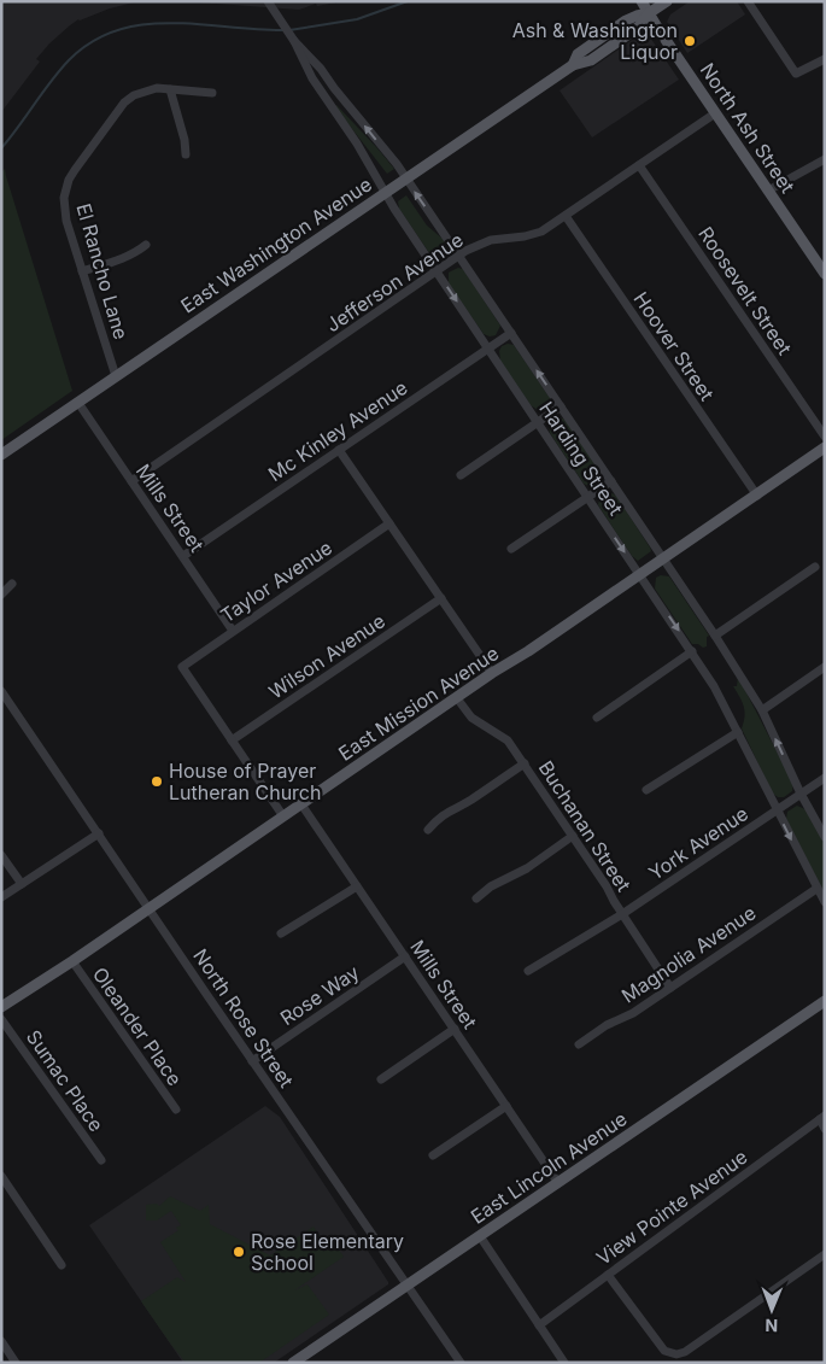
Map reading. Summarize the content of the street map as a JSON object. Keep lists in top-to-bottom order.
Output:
{
  "streets": {
    "main road": [
      "North Ash Street",
      "East Washington Avenue",
      "East Mission Avenue",
      "East Lincoln Avenue"
    ],
    "street": [
      "El Rancho Lane",
      "Jefferson Avenue",
      "Roosevelt Street",
      "Hoover Street",
      "Mc Kinley Avenue",
      "Harding Street",
      "Mills Street",
      "Taylor Avenue",
      "Wilson Avenue",
      "Buchanan Street",
      "York Avenue",
      "Magnolia Avenue",
      "Rose Way",
      "North Rose Street",
      "Oleander Place",
      "Sumac Place",
      "View Pointe Avenue"
    ]
  },
  "crossings": [
    ["North Ash Street", "East Washington Avenue"],
    ["North Ash Street", "Jefferson Avenue"],
    ["East Washington Avenue", "El Rancho Lane"],
    ["East Washington Avenue", "Harding Street"],
    ["East Washington Avenue", "Mills Street"],
    ["Jefferson Avenue", "Roosevelt Street"],
    ["Jefferson Avenue", "Hoover Street"],
    ["Jefferson Avenue", "Harding Street"],
    ["Jefferson Avenue", "Mills Street"],
    ["Hoover Street", "East Mission Avenue"],
    ["Mc Kinley Avenue", "Harding Street"],
    ["Mc Kinley Avenue", "Mills Street"],
    ["Harding Street", "East Mission Avenue"],
    ["Harding Street", "York Avenue"],
    ["Harding Street", "Magnolia Avenue"],
    ["Mills Street", "Taylor Avenue"],
    ["Mills Street", "East Mission Avenue"],
    ["Mills Street", "Rose Way"],
    ["Mills Street", "East Lincoln Avenue"],
    ["Taylor Avenue", "Wilson Avenue"],
    ["East Mission Avenue", "Buchanan Street"],
    ["East Mission Avenue", "North Rose Street"],
    ["East Mission Avenue", "Oleander Place"],
    ["Buchanan Street", "York Avenue"],
    ["Buchanan Street", "Magnolia Avenue"],
    ["Rose Way", "North Rose Street"],
    ["North Rose Street", "East Lincoln Avenue"]
  ],
  "places": ["Ash & Washington Liquor", "House of Prayer Lutheran Church", "Rose Elementary School"],
  "north": "bottom"
}
